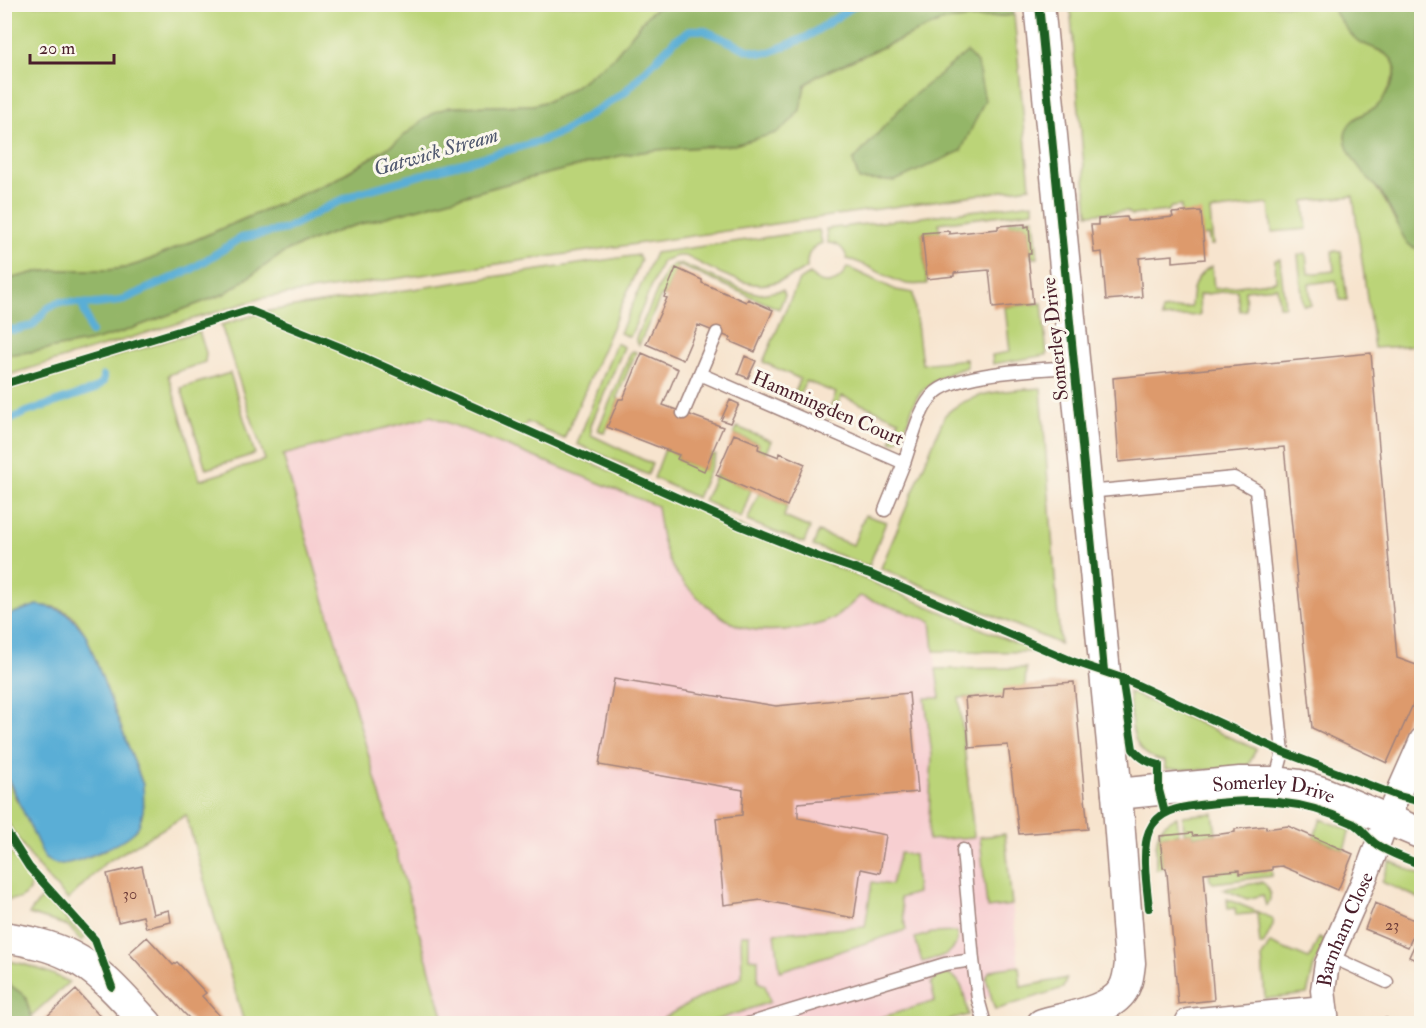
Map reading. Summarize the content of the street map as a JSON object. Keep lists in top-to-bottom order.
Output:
{
  "streets": {
    "street": ["Somerley Drive", "Barnham Close"],
    "lane": ["Hammingden Court"]
  },
  "crossings": [
    ["Somerley Drive", "Hammingden Court"],
    ["Somerley Drive", "Barnham Close"]
  ],
  "water": ["Gatwick Stream"],
  "house_numbers": ["30", "23"],
  "scale_bar": "20 m"
}
